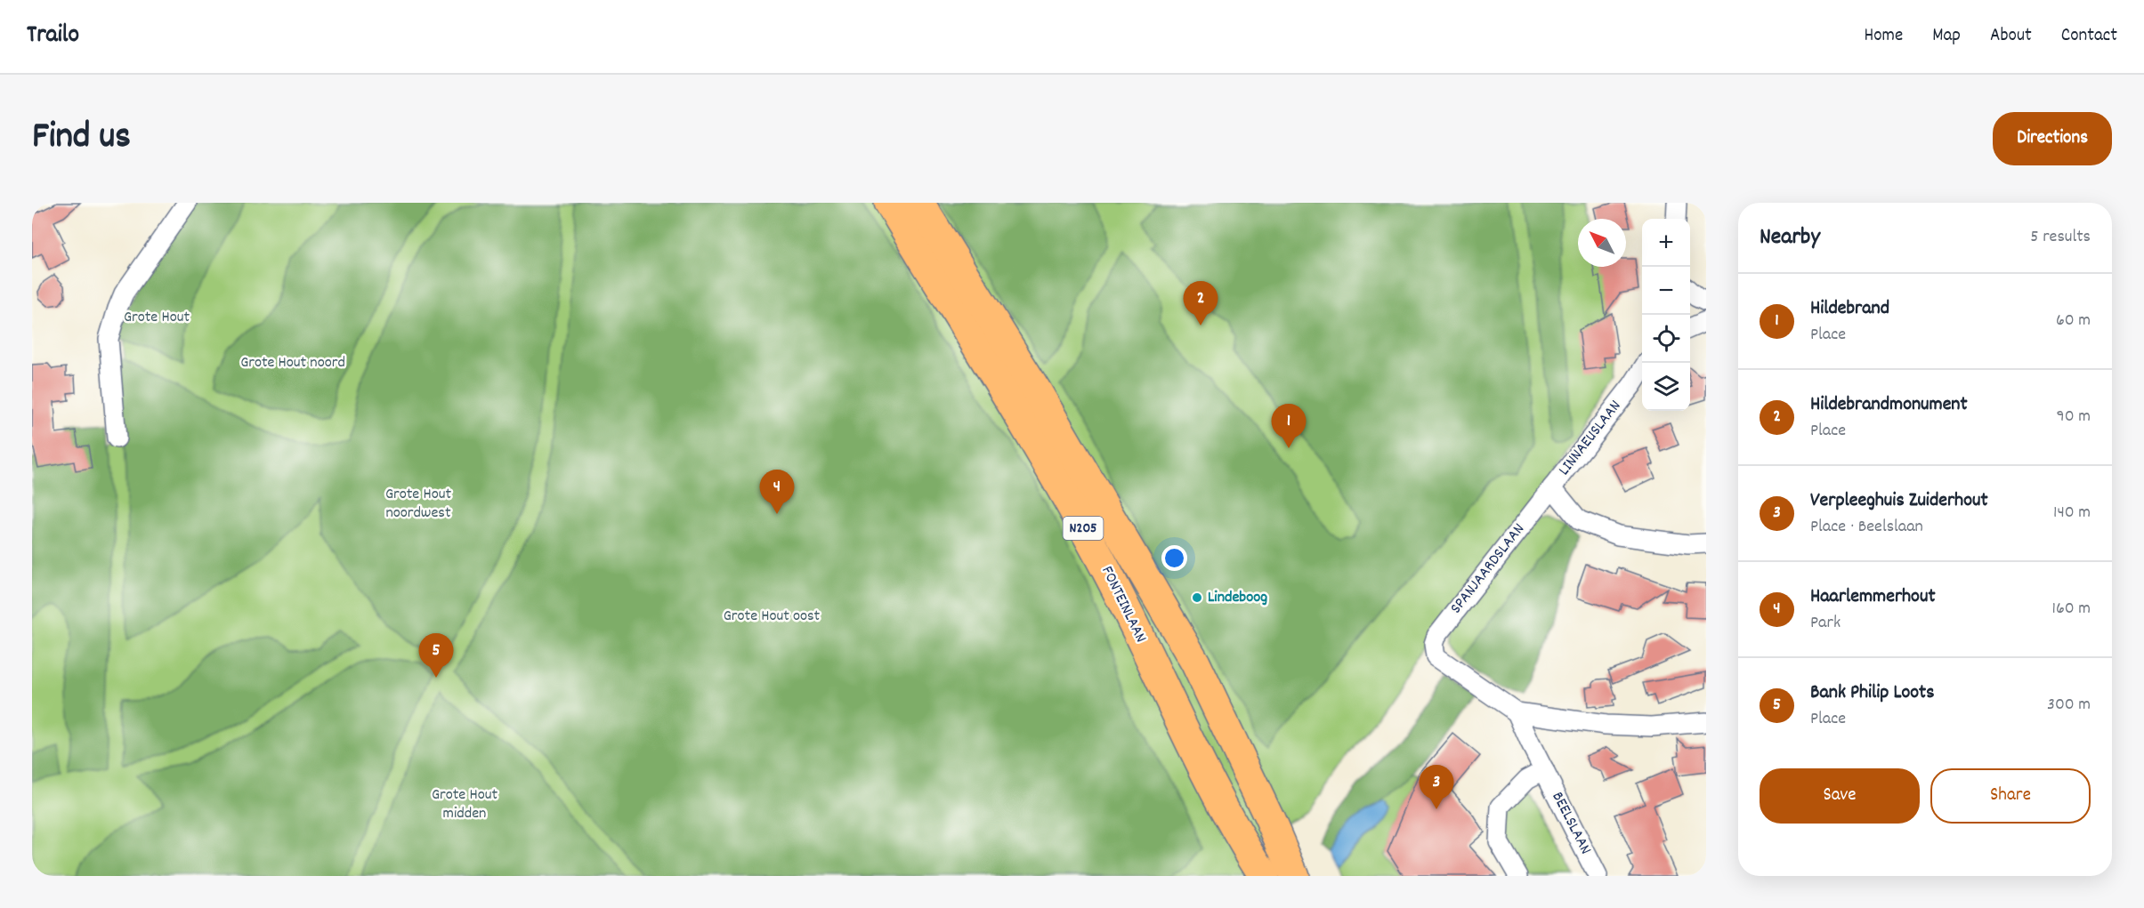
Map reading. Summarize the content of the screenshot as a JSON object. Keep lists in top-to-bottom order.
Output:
{
  "streets": {
    "main road": ["N205", "FONTEINLAAN"],
    "street": ["LINNAEUSLAAN", "SPANJAARDSLAAN", "BEELSLAAN"]
  },
  "crossings": [
    ["LINNAEUSLAAN", "SPANJAARDSLAAN"],
    ["SPANJAARDSLAAN", "BEELSLAAN"]
  ],
  "parks": [
    "Grote Hout",
    "Grote Hout noord",
    "Grote Hout noordwest",
    "Grote Hout oost",
    "Grote Hout midden"
  ],
  "places": ["Lindeboog"],
  "north": "top left",
  "page": {
    "header": "Trailo",
    "nav": [
      "Home",
      "Map",
      "About",
      "Contact"
    ],
    "title": "Find us",
    "buttons": [
      "Directions",
      ["Save", "Share"]
    ],
    "heading": ["Nearby", "5 results"],
    "map_buttons": ["+", "−"],
    "list": [
      {
        "mark": "1",
        "name": "Hildebrand",
        "note": "Place",
        "value": "60 m"
      },
      {
        "mark": "2",
        "name": "Hildebrandmonument",
        "note": "Place",
        "value": "90 m"
      },
      {
        "mark": "3",
        "name": "Verpleeghuis Zuiderhout",
        "note": "Place · Beelslaan",
        "value": "140 m"
      },
      {
        "mark": "4",
        "name": "Haarlemmerhout",
        "note": "Park",
        "value": "160 m"
      },
      {
        "mark": "5",
        "name": "Bank Philip Loots",
        "note": "Place",
        "value": "300 m"
      }
    ],
    "pins": [
      "2",
      "1",
      "4",
      "5",
      "3"
    ]
  }
}
